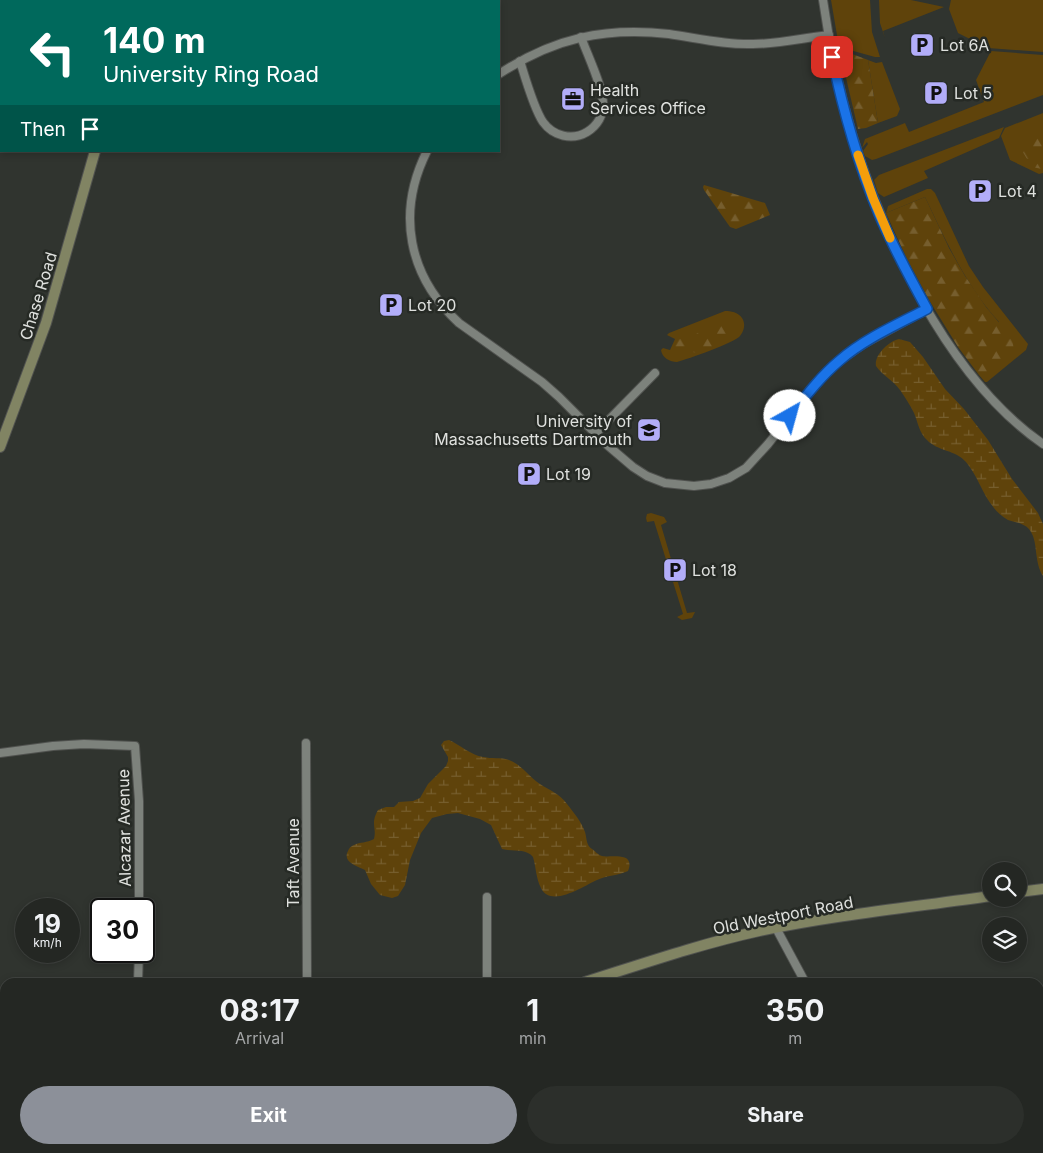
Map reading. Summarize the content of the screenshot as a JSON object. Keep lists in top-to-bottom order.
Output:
{
  "streets": {
    "main road": ["Chase Road", "Old Westport Road"],
    "street": ["Alcazar Avenue", "Taft Avenue"]
  },
  "places": {
    "parking": [
      "Lot 6A",
      "Lot 5",
      "Lot 4",
      "Lot 20",
      "Lot 19",
      "Lot 18"
    ],
    "office": ["Health Services Office"],
    "school or university": ["University of Massachusetts Dartmouth"]
  },
  "page": {
    "turn": ["140 m", "University Ring Road"],
    "then": "Then",
    "speed": "19 km/h",
    "limit": "30",
    "eta": [
      "08:17",
      "Arrival",
      "1",
      "min",
      "350",
      "m"
    ],
    "buttons": ["Exit", "Share"]
  }
}
